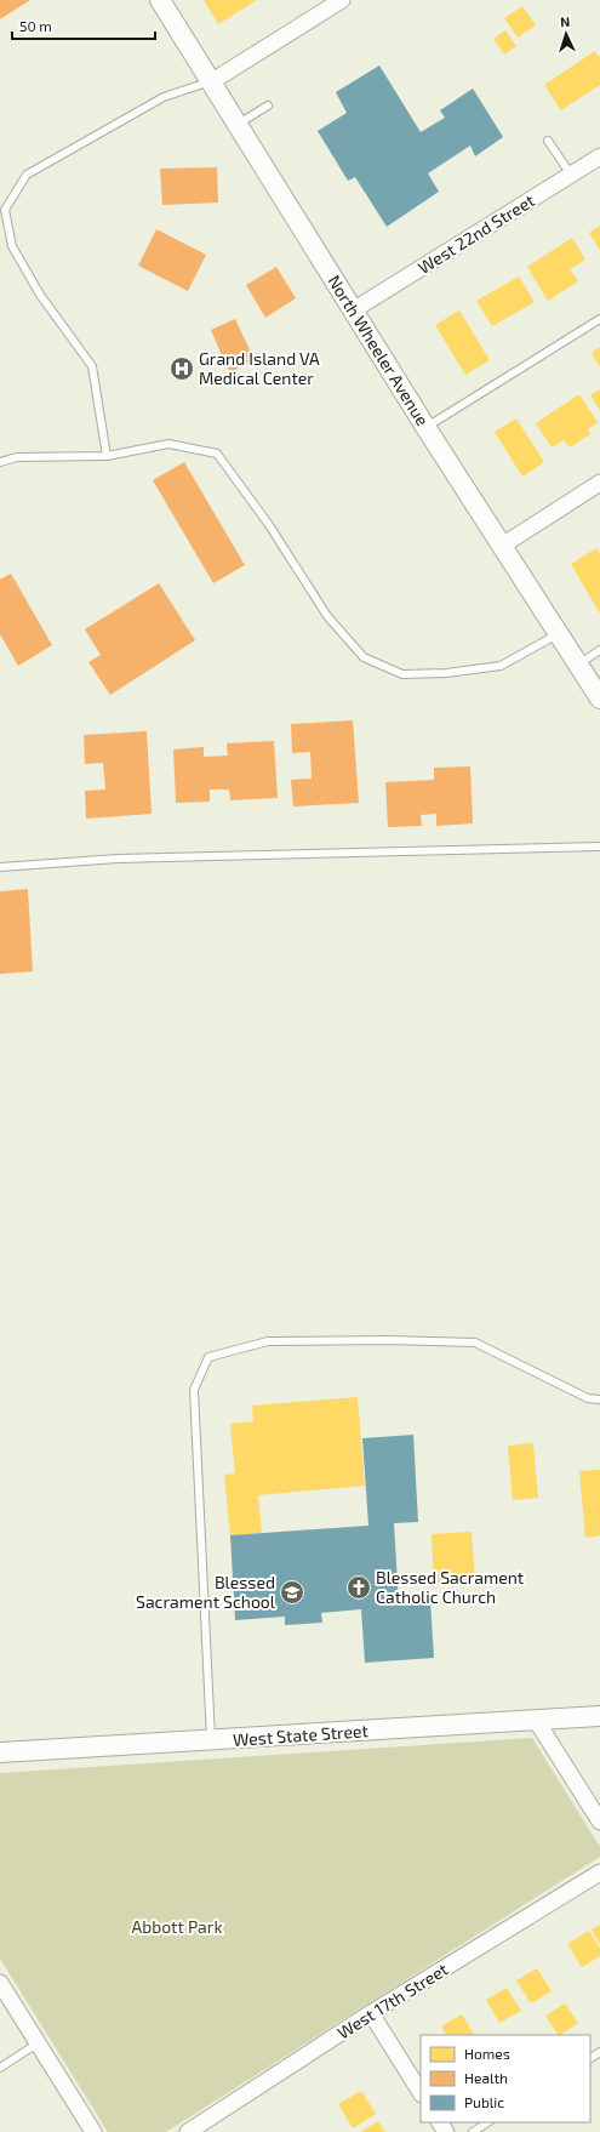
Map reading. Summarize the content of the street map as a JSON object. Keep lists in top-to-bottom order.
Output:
{
  "streets": {
    "street": [
      "West 22nd Street",
      "North Wheeler Avenue",
      "West State Street",
      "West 17th Street"
    ]
  },
  "crossings": [
    ["West 22nd Street", "North Wheeler Avenue"]
  ],
  "parks": ["Abbott Park"],
  "places": {
    "hospital": ["Grand Island VA Medical Center"],
    "church": ["Blessed Sacrament Catholic Church"],
    "school or university": ["Blessed Sacrament School"]
  },
  "legend": ["Homes", "Health", "Public"],
  "scale_bar": "50 m",
  "north": "top"
}
